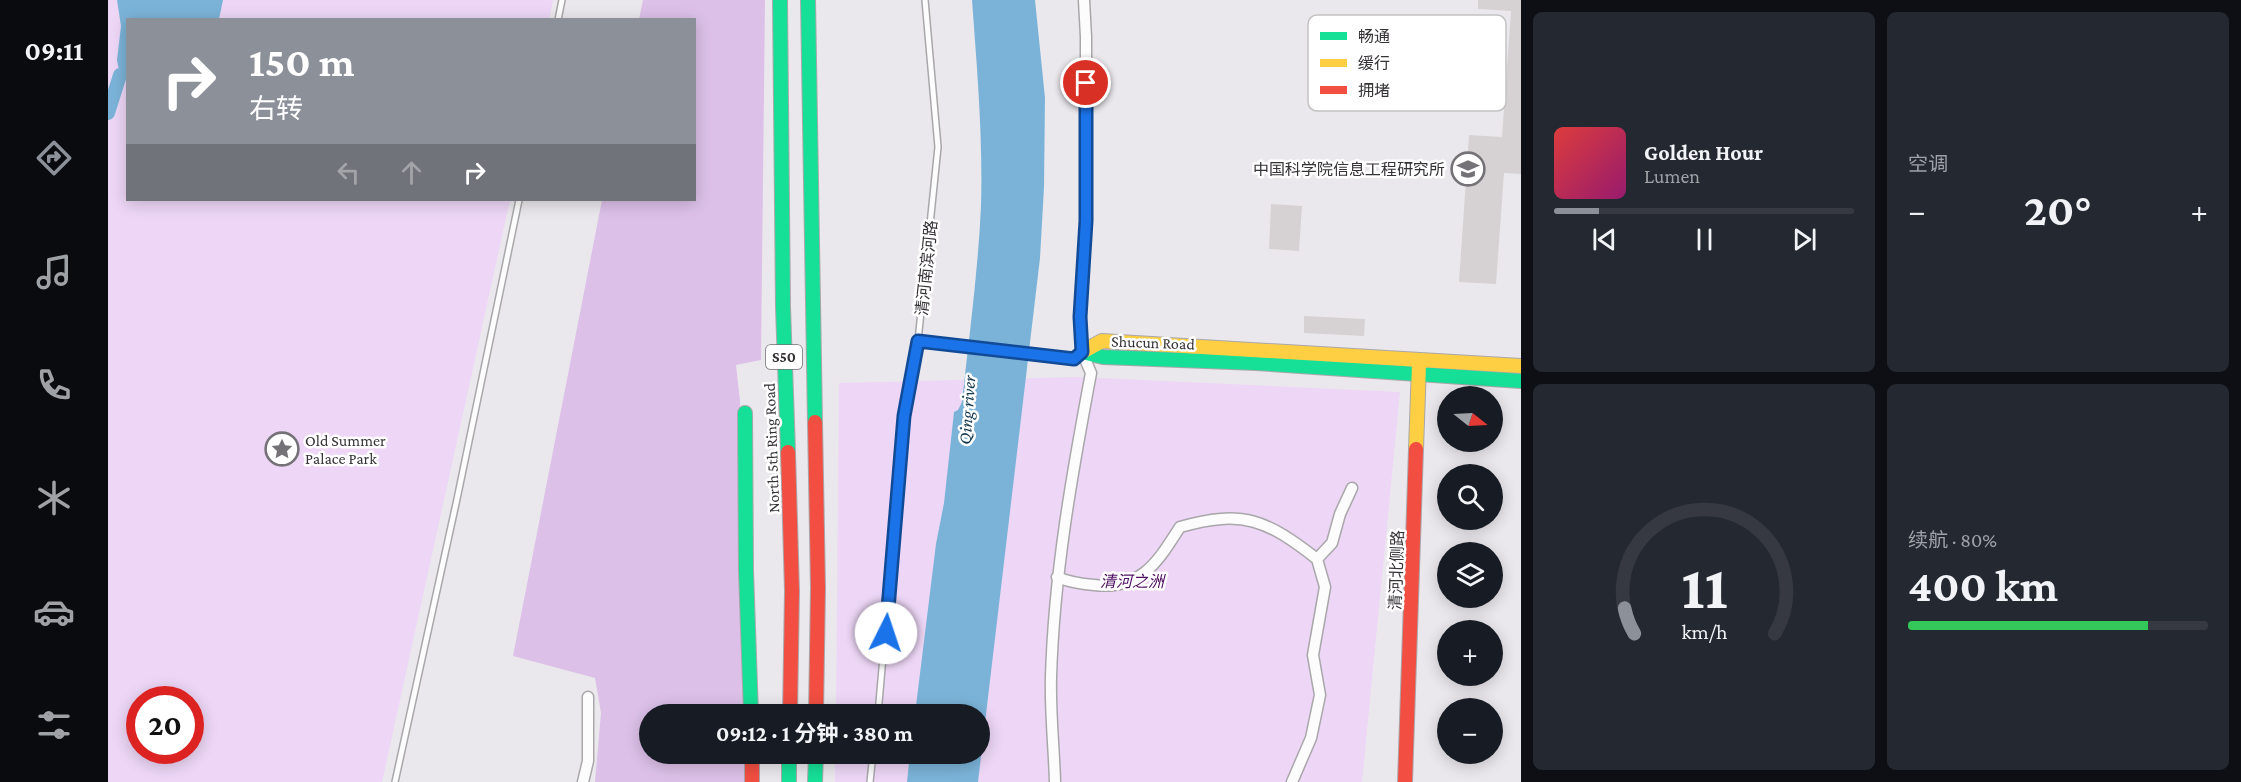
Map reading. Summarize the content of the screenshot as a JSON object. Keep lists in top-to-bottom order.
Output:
{
  "streets": {
    "main road": [
      "Shucun Road",
      "S50",
      "North 5th Ring Road",
      "清河北侧路"
    ],
    "lane": ["清河南滨河路"]
  },
  "crossings": [
    ["Shucun Road", "清河北侧路"]
  ],
  "water": ["Qing river"],
  "parks": ["清河之洲"],
  "places": {
    "school or university": ["中国科学院信息工程研究所"],
    "place": ["Old Summer Palace Park"]
  },
  "legend": ["畅通", "缓行", "拥堵"],
  "north": "right",
  "page": {
    "tabs": "09:11",
    "tile": [
      "空调",
      ["续航 · 80%", "400 km"]
    ],
    "turn": ["150 m", "右转"],
    "song": ["Golden Hour", "Lumen"],
    "heat": ["−", "20°", "+"],
    "map_buttons": ["+", "−"],
    "limit": "20",
    "trip": "09:12 · 1 分钟 · 380 m",
    "gauge": ["11", "km/h"]
  }
}
